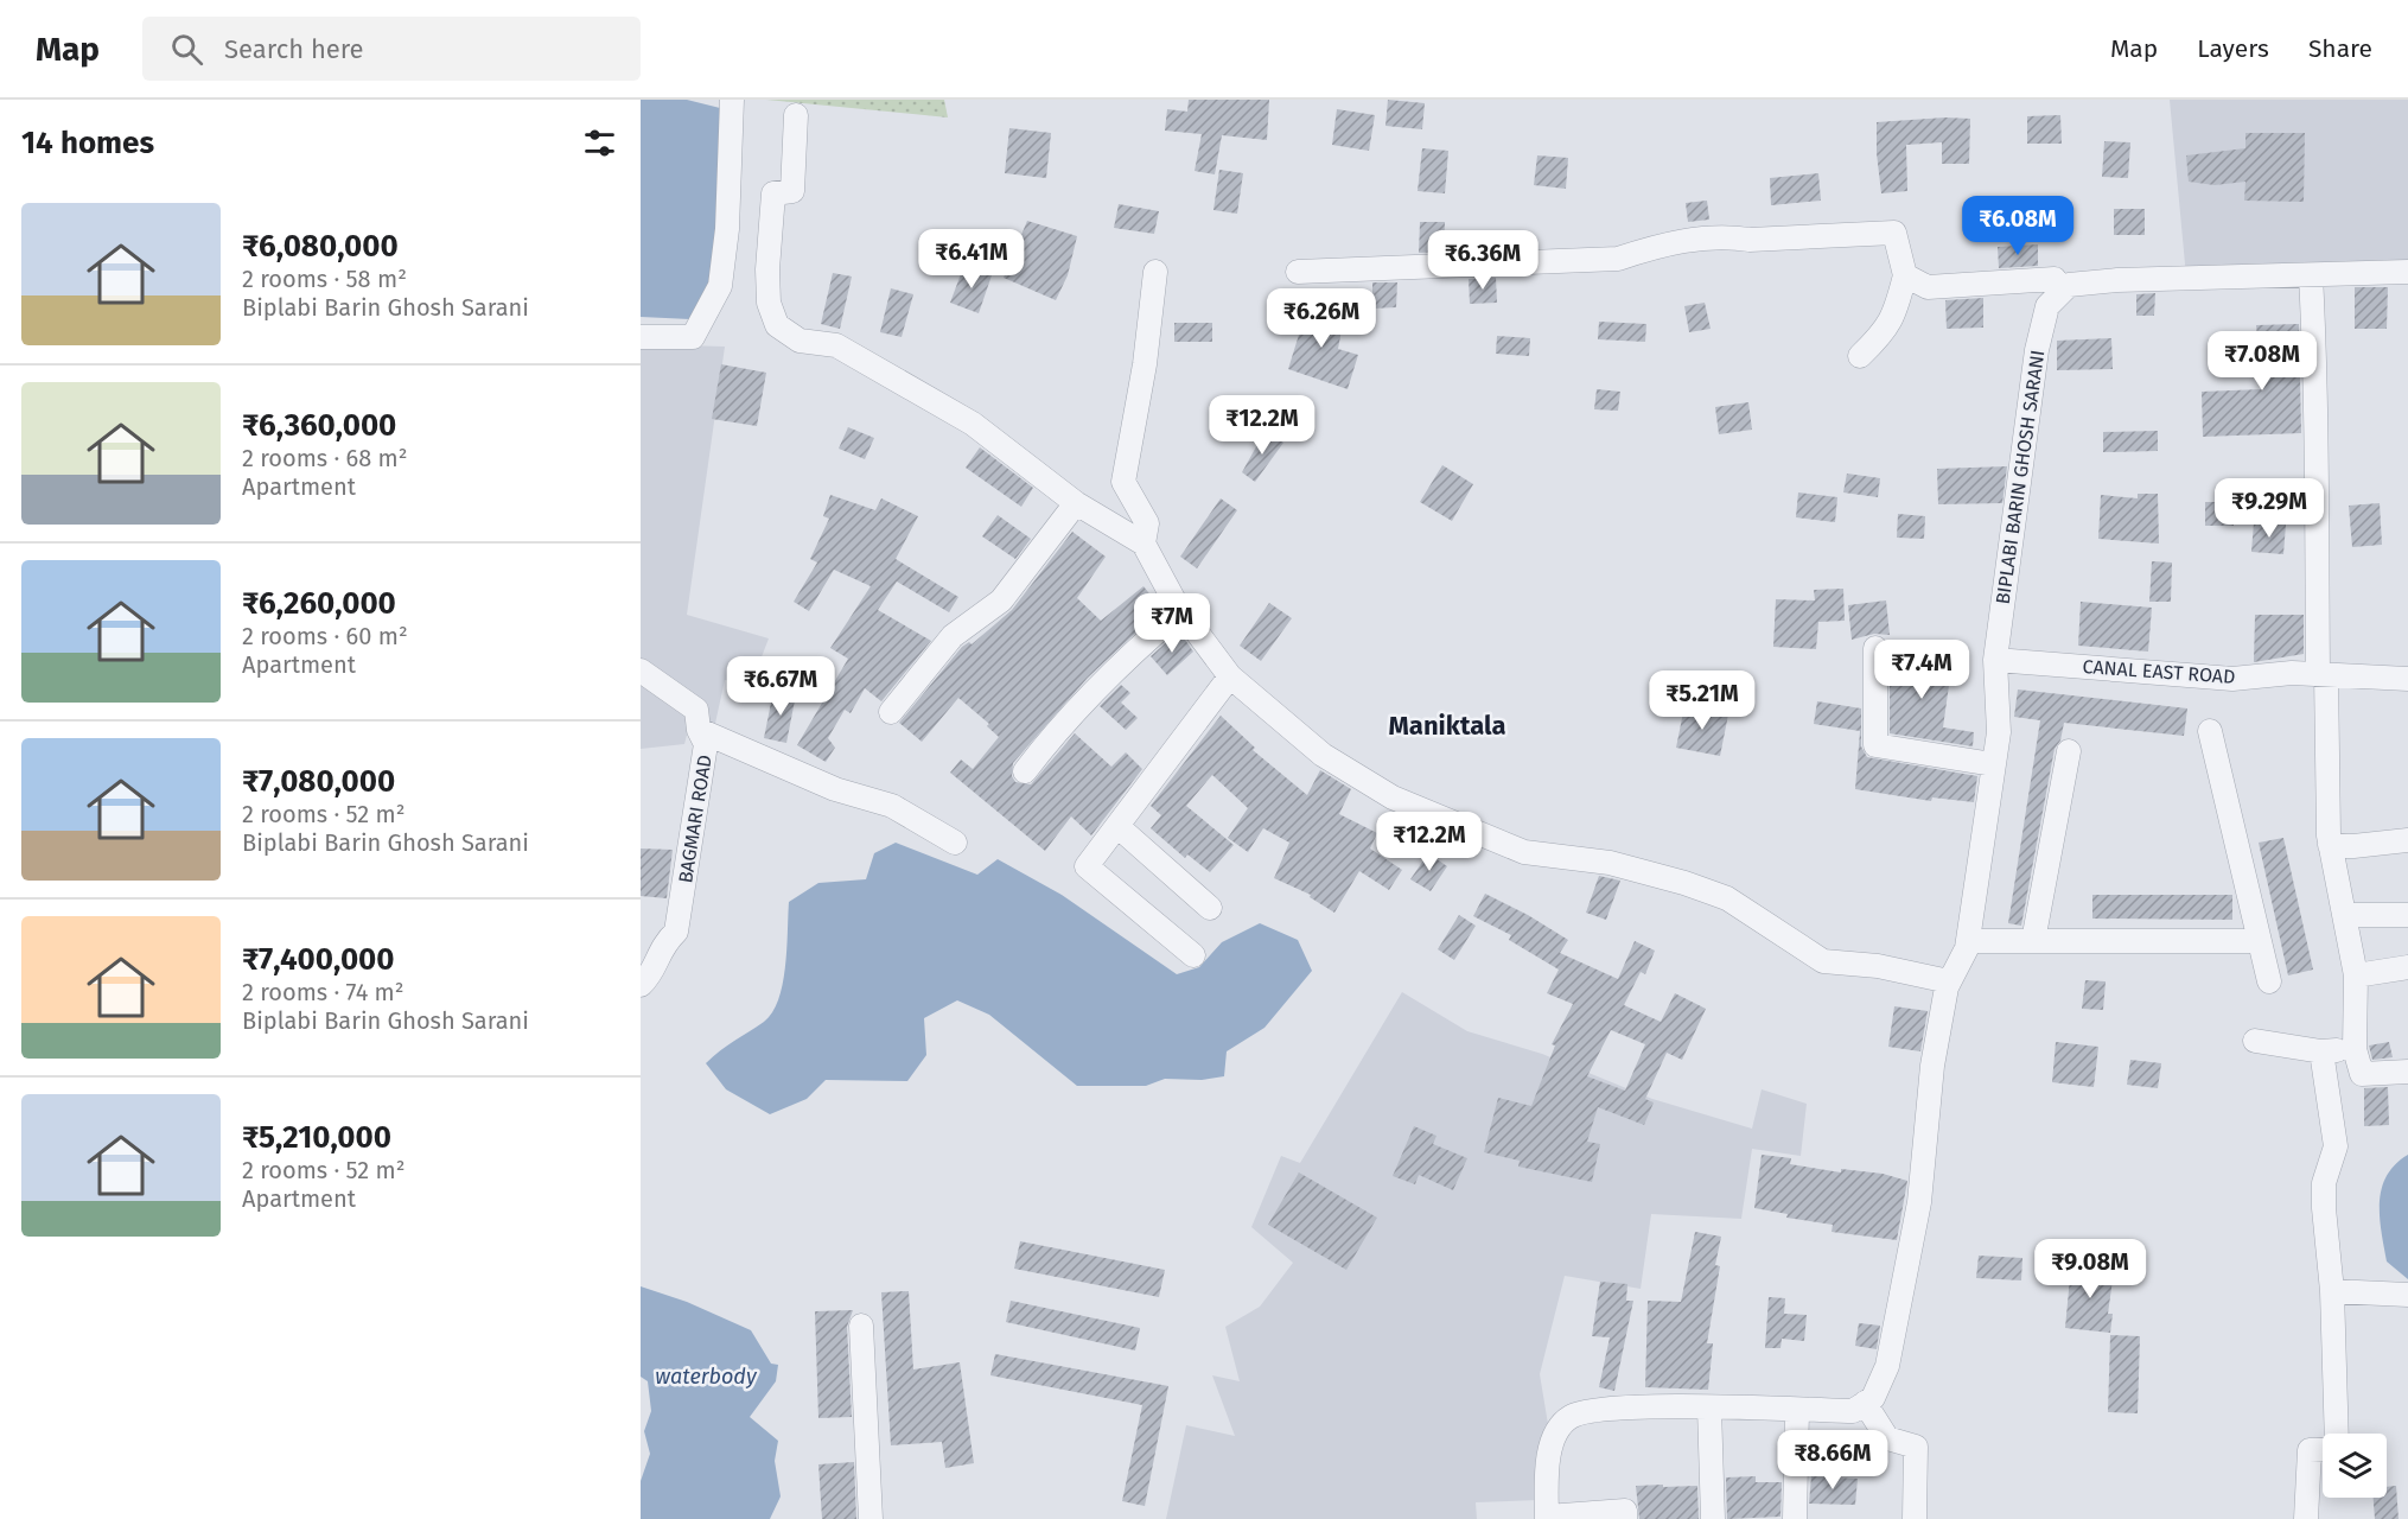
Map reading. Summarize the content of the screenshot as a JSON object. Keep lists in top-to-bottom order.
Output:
{
  "streets": {
    "street": ["BIPLABI BARIN GHOSH SARANI", "CANAL EAST ROAD", "BAGMARI ROAD"]
  },
  "crossings": [
    ["BIPLABI BARIN GHOSH SARANI", "CANAL EAST ROAD"]
  ],
  "districts": ["Maniktala"],
  "water": ["waterbody"],
  "page": {
    "header": "Map",
    "search": "Search here",
    "nav": ["Map", "Layers", "Share"],
    "heading": "14 homes",
    "list": [
      {
        "name": "₹6,080,000",
        "note": "2 rooms · 58 m² · Biplabi Barin Ghosh Sarani"
      },
      {
        "name": "₹6,360,000",
        "note": "2 rooms · 68 m² · Apartment"
      },
      {
        "name": "₹6,260,000",
        "note": "2 rooms · 60 m² · Apartment"
      },
      {
        "name": "₹7,080,000",
        "note": "2 rooms · 52 m² · Biplabi Barin Ghosh Sarani"
      },
      {
        "name": "₹7,400,000",
        "note": "2 rooms · 74 m² · Biplabi Barin Ghosh Sarani"
      },
      {
        "name": "₹5,210,000",
        "note": "2 rooms · 52 m² · Apartment"
      }
    ],
    "price": [
      "₹6.08M",
      "₹6.41M",
      "₹6.36M",
      "₹6.26M",
      "₹7.08M",
      "₹12.2M",
      "₹9.29M",
      "₹7M",
      "₹7.4M",
      "₹6.67M",
      "₹5.21M",
      "₹12.2M",
      "₹9.08M",
      "₹8.66M"
    ]
  }
}
